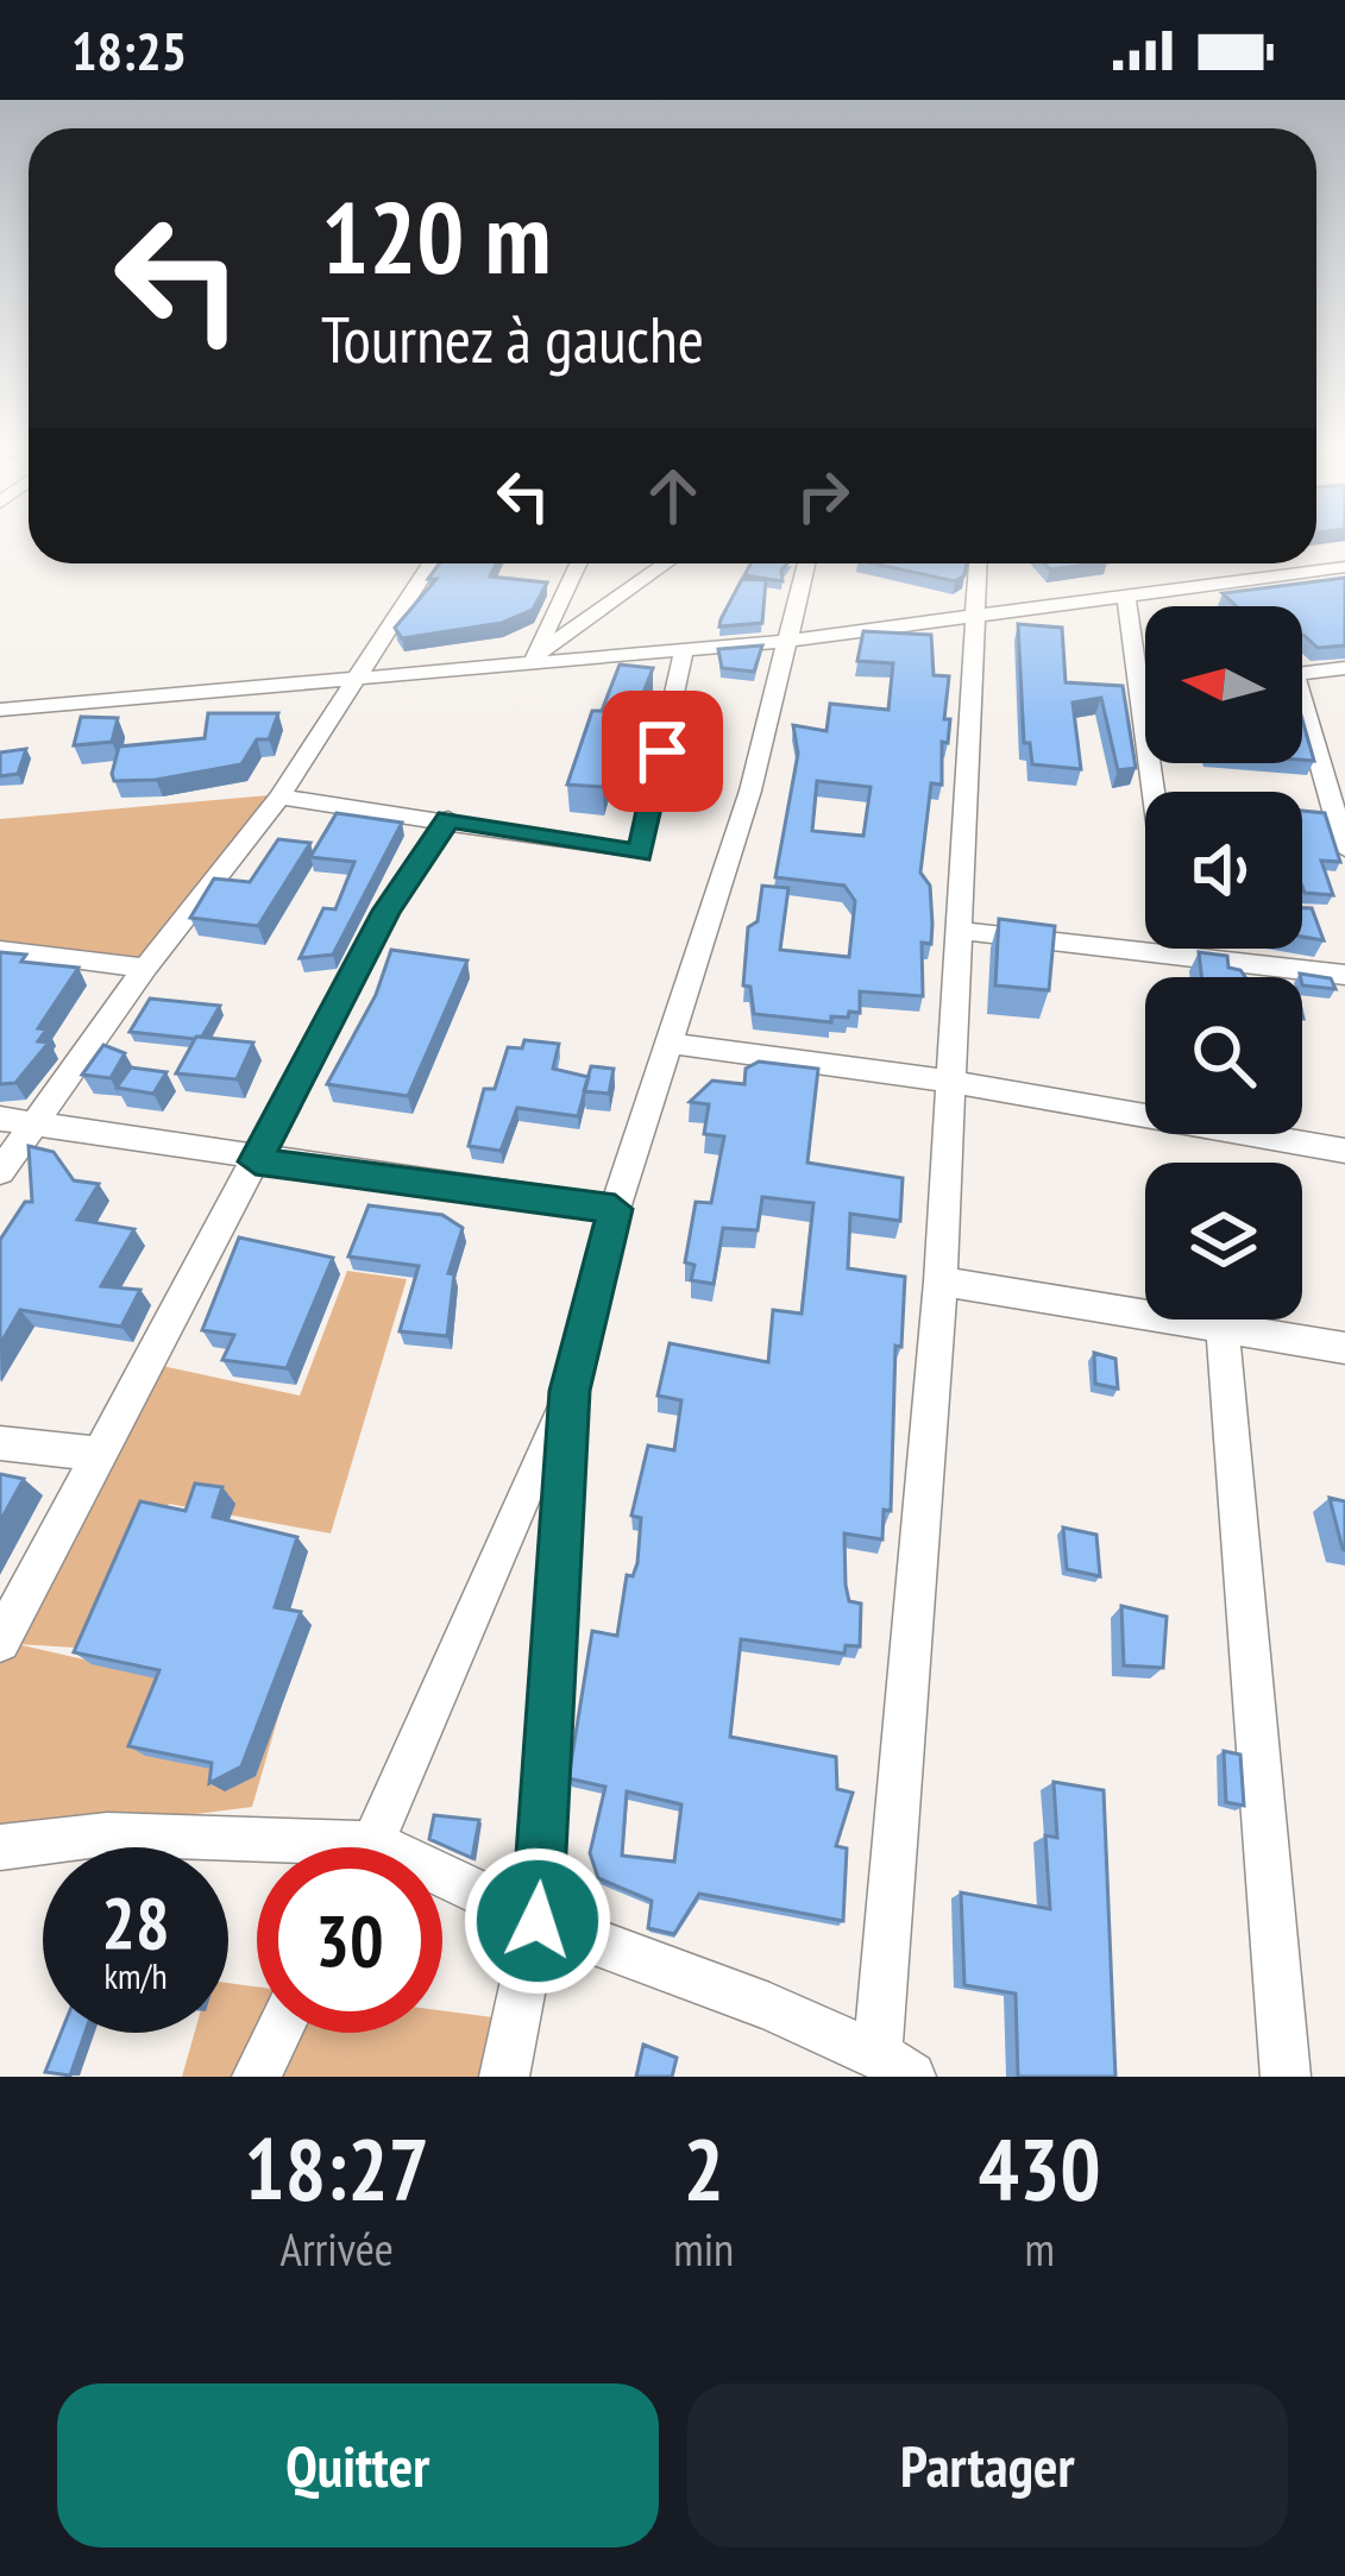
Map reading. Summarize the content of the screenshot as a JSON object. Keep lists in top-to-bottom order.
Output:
{
  "north": "left",
  "page": {
    "status": "18:25",
    "turn": ["120 m", "Tournez à gauche"],
    "speed": "28 km/h",
    "limit": "30",
    "eta": [
      "18:27",
      "Arrivée",
      "2",
      "min",
      "430",
      "m"
    ],
    "buttons": ["Quitter", "Partager"]
  }
}
